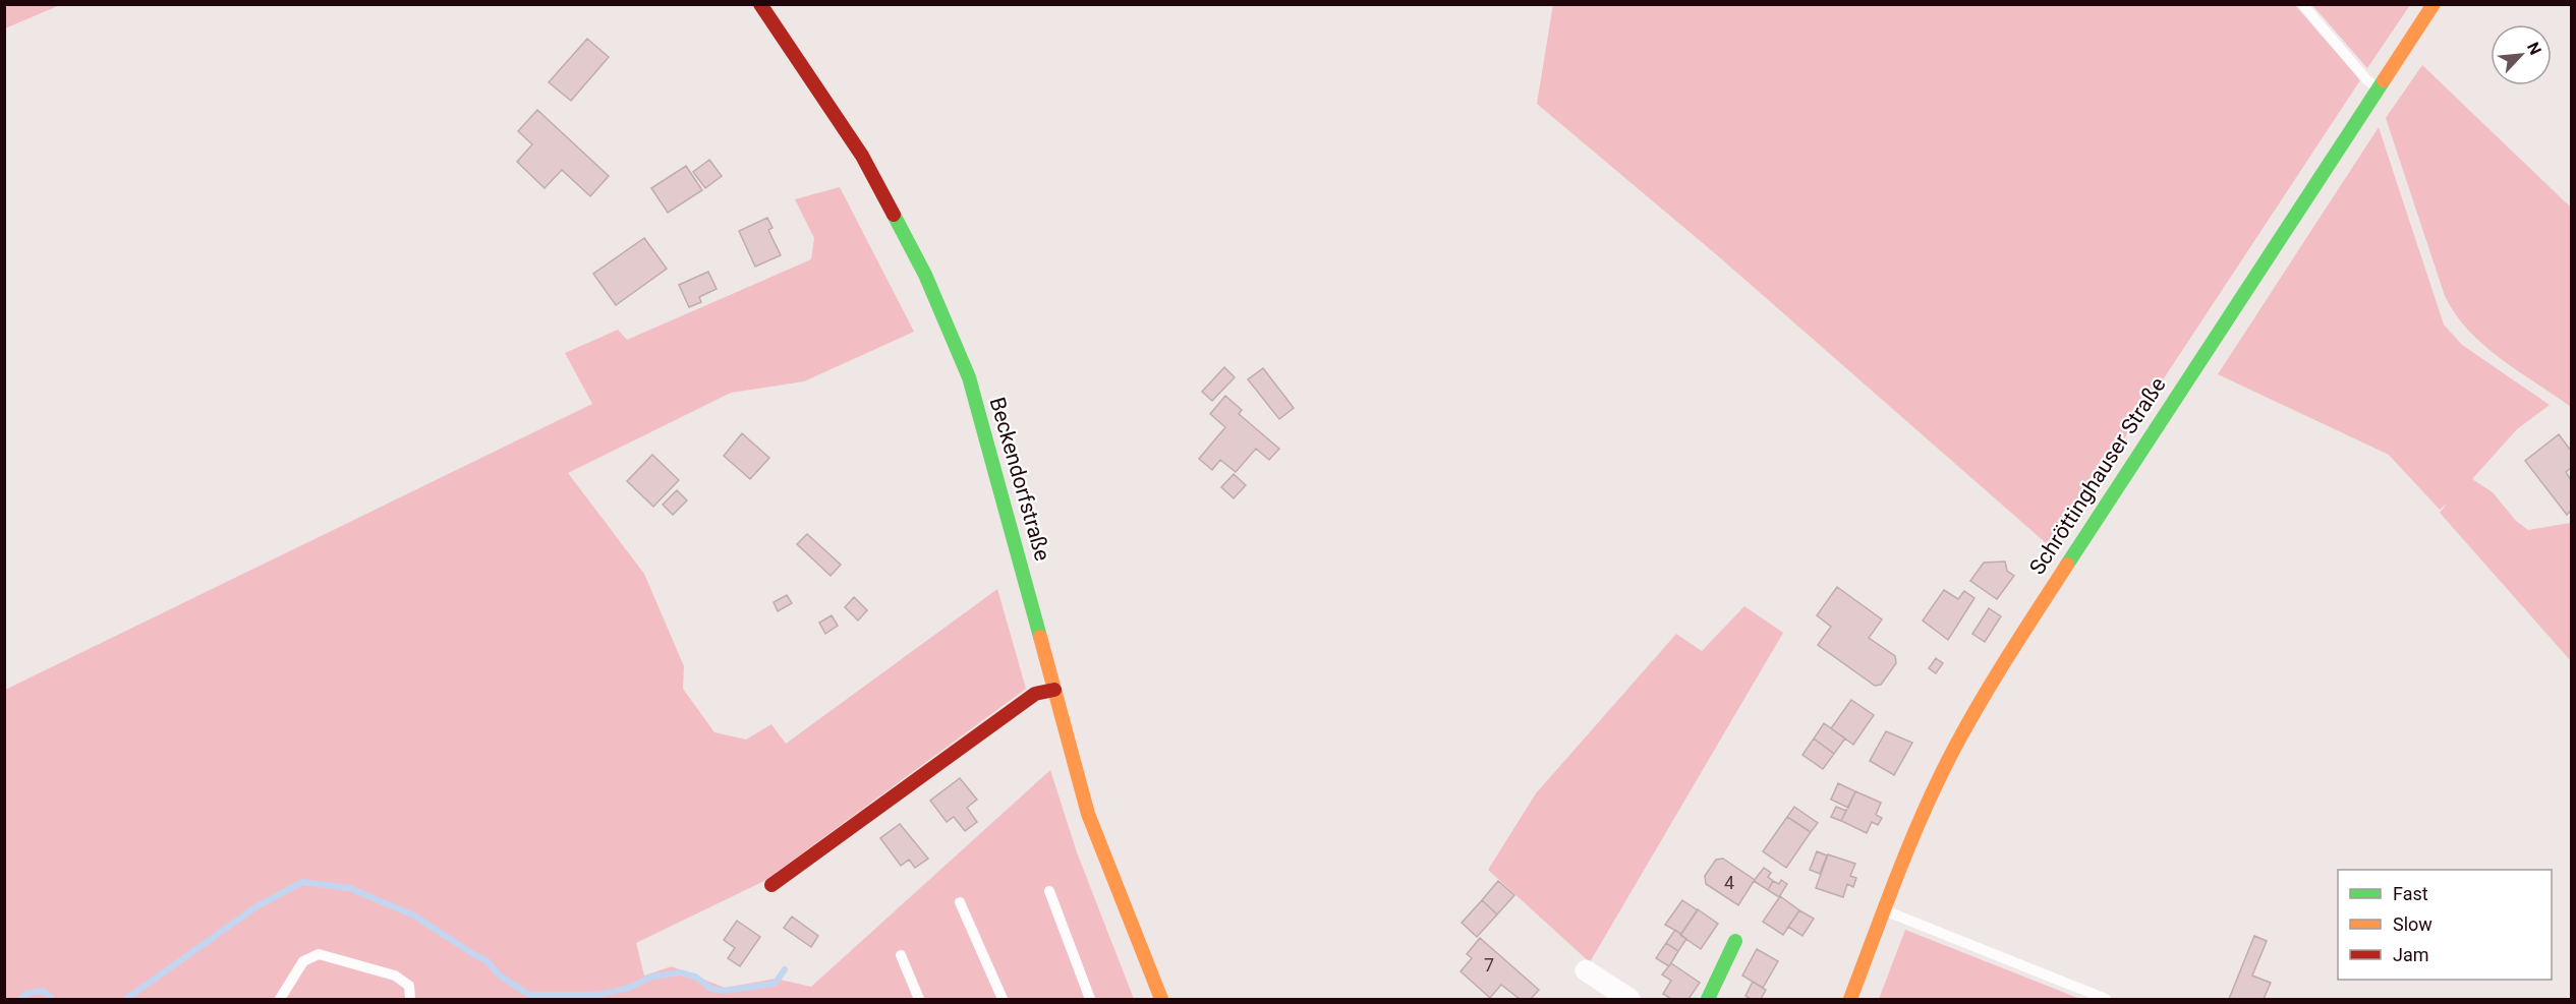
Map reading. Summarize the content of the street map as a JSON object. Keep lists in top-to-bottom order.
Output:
{
  "streets": {
    "street": ["Schröttinghauser Straße", "Beckendorfstraße"]
  },
  "house_numbers": ["4", "7"],
  "legend": ["Fast", "Slow", "Jam"],
  "north": "top right"
}
